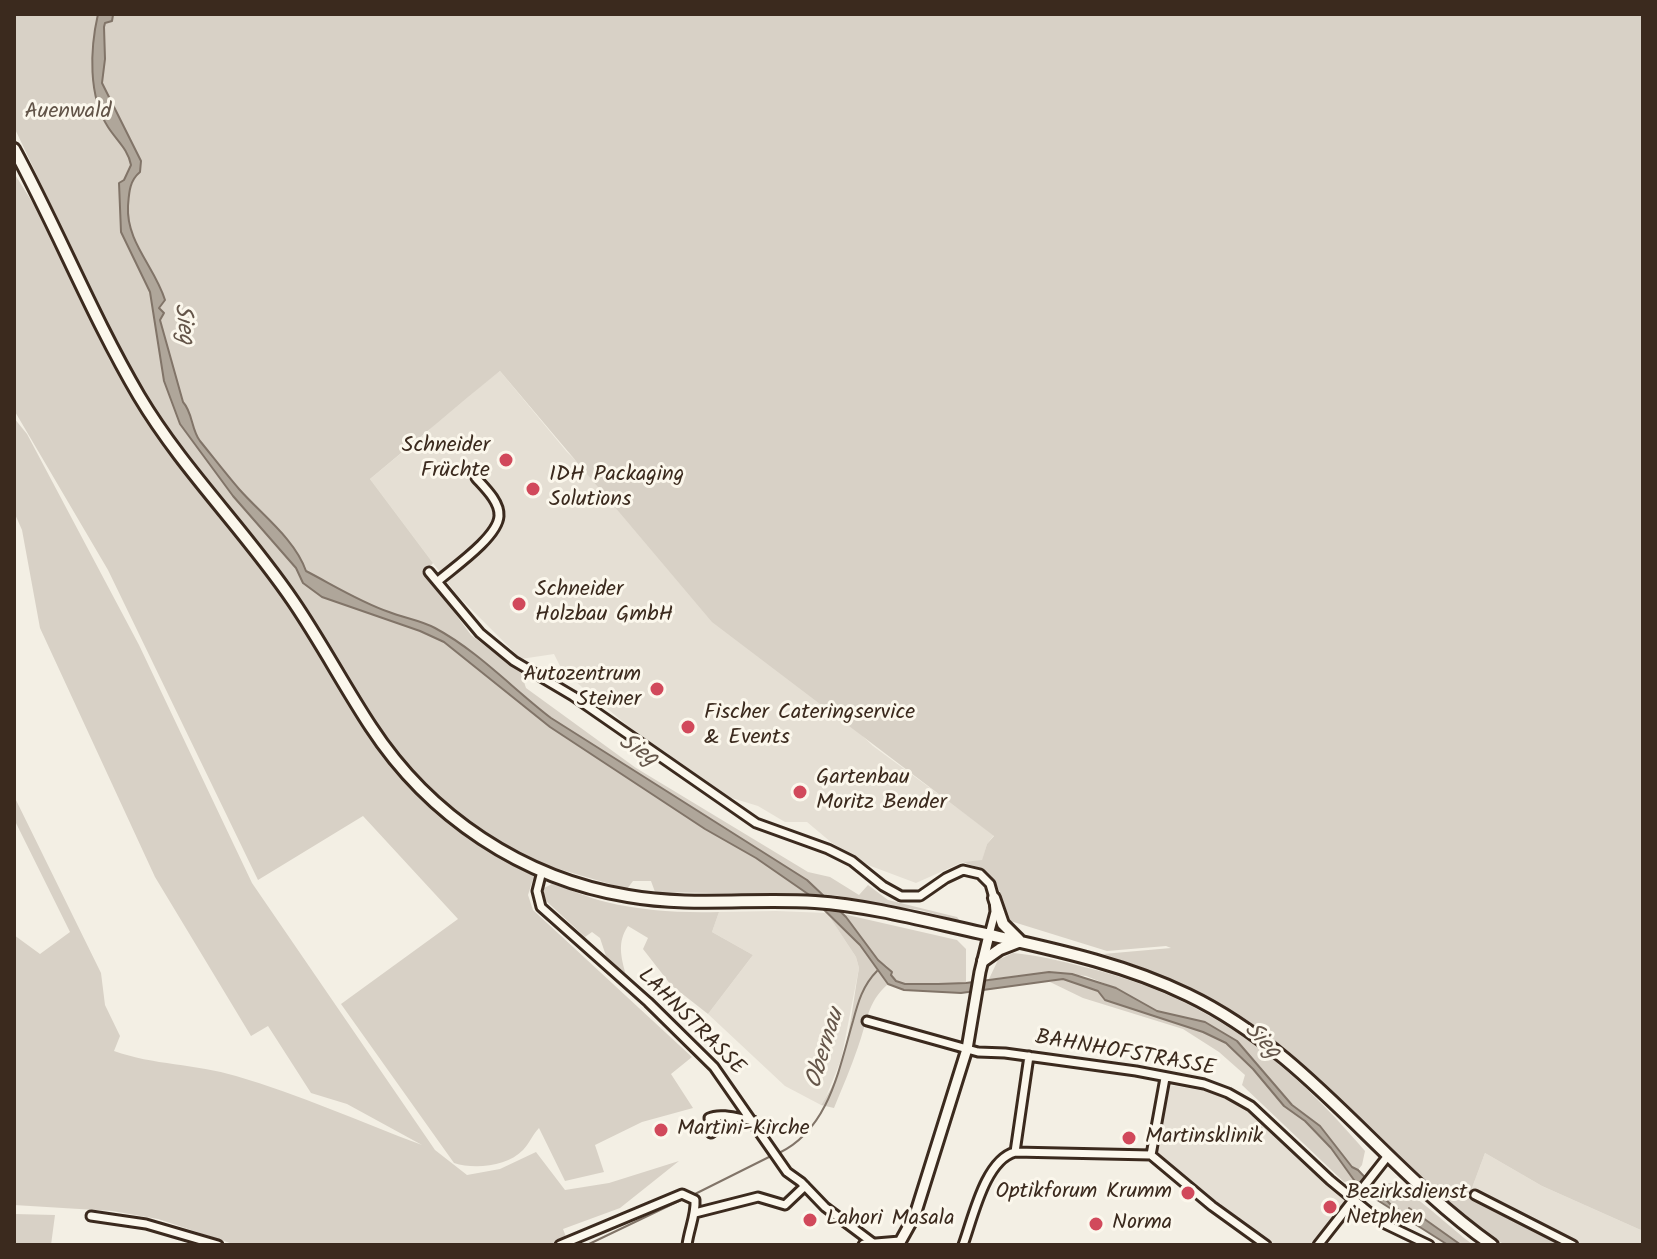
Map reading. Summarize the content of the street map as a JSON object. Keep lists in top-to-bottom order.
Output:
{
  "streets": {
    "street": ["LAHNSTRASSE", "BAHNHOFSTRASSE"]
  },
  "water": ["Sieg", "Obernau"],
  "parks": ["Auenwald"],
  "places": [
    "Schneider Früchte",
    "IDH Packaging Solutions",
    "Schneider Holzbau GmbH",
    "Autozentrum Steiner",
    "Fischer Cateringservice & Events",
    "Gartenbau Moritz Bender",
    "Martini-Kirche",
    "Martinsklinik",
    "Optikforum Krumm",
    "Bezirksdienst Netphen",
    "Lahori Masala",
    "Norma"
  ]
}
